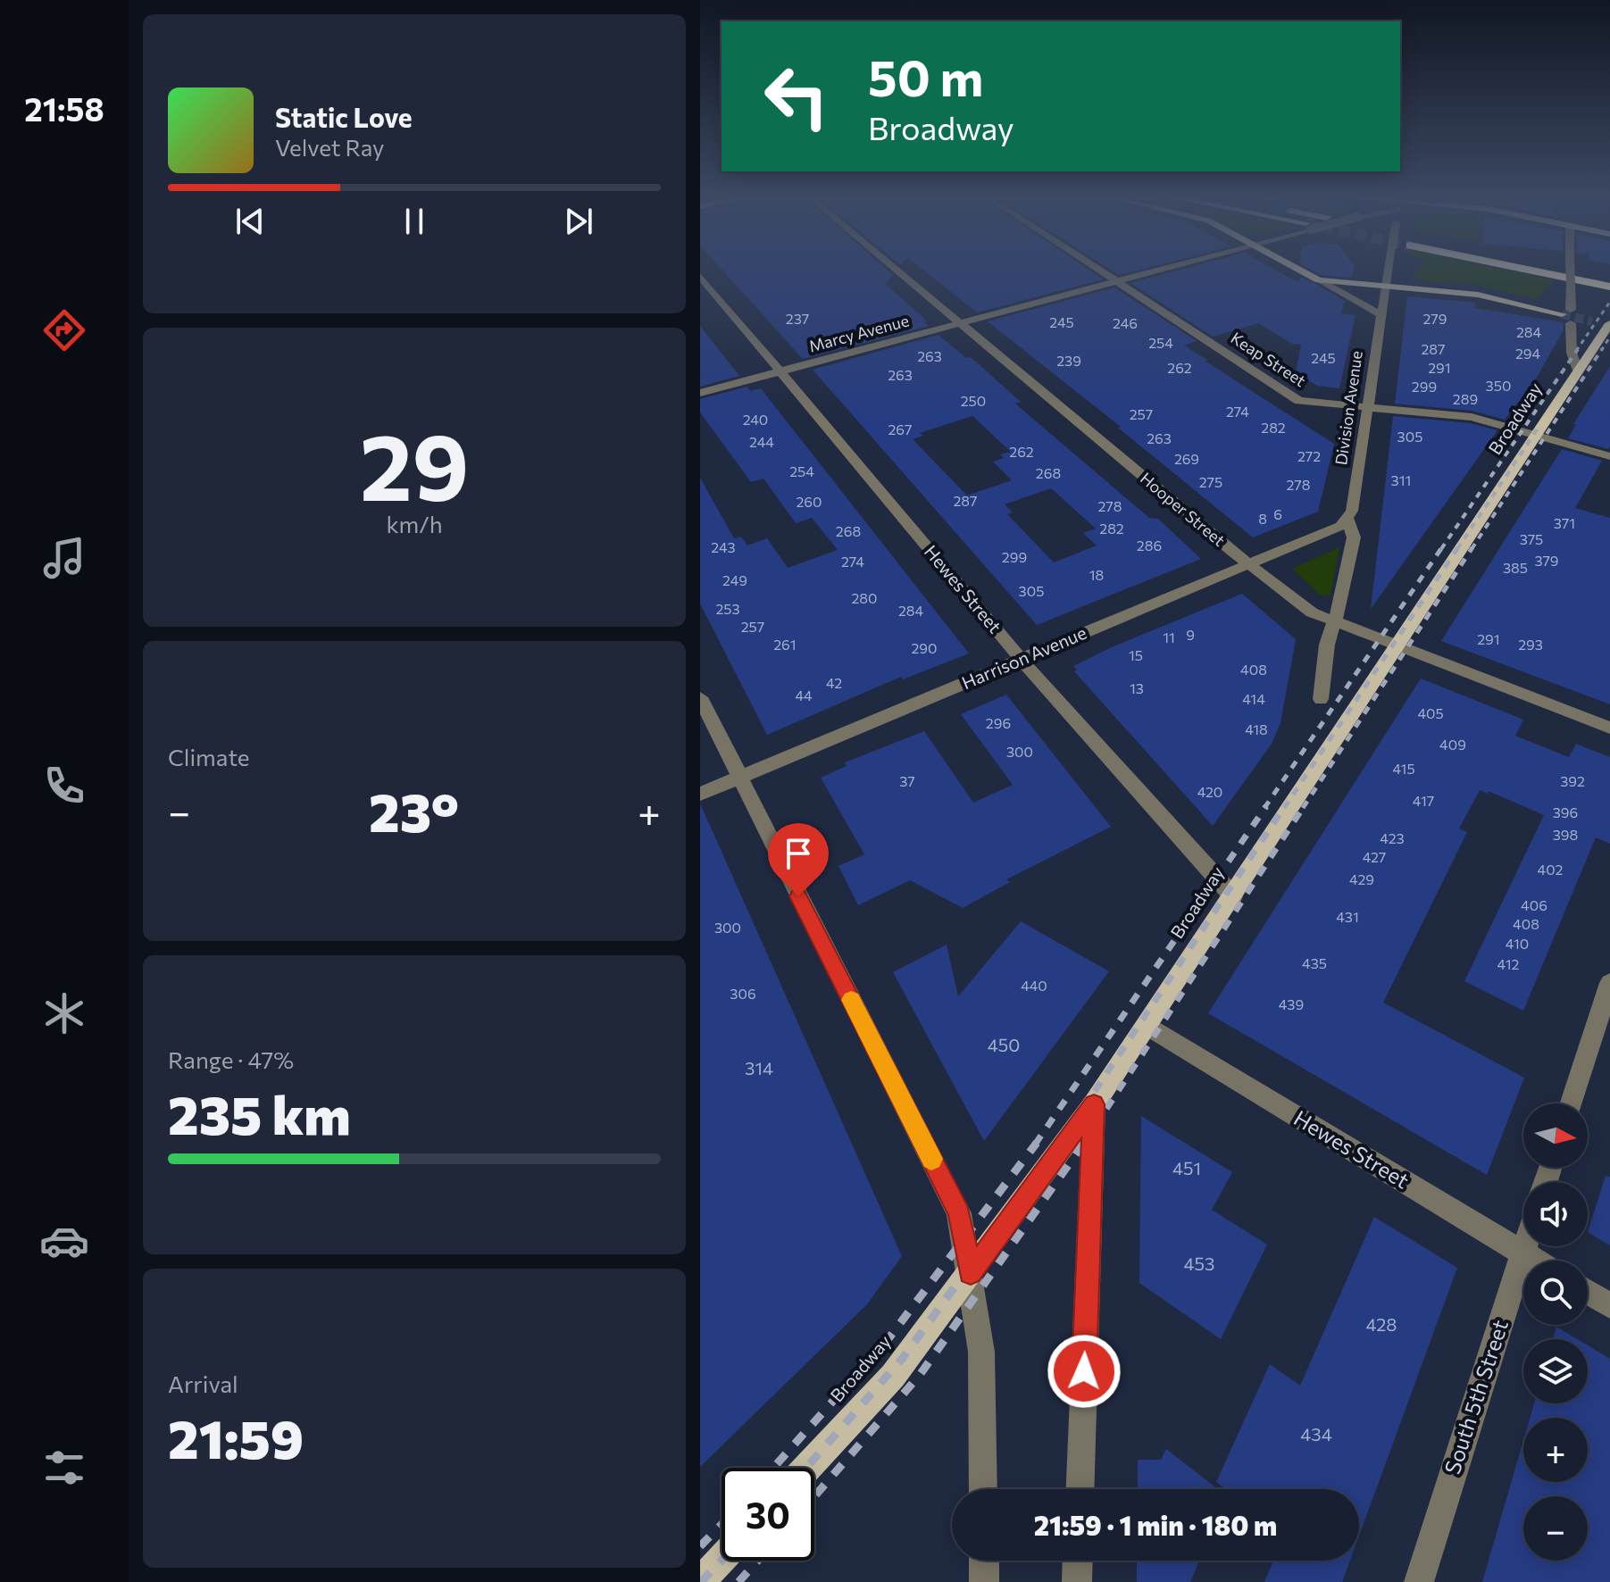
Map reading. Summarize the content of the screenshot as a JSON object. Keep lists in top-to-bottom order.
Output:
{
  "streets": {
    "main road": ["Broadway"],
    "street": [
      "Marcy Avenue",
      "Keap Street",
      "Division Avenue",
      "Hooper Street",
      "Hewes Street",
      "Harrison Avenue",
      "South 5th Street"
    ]
  },
  "crossings": [
    ["Marcy Avenue", "Keap Street"],
    ["Marcy Avenue", "Hooper Street"],
    ["Marcy Avenue", "Hewes Street"],
    ["Keap Street", "Division Avenue"],
    ["Keap Street", "Broadway"],
    ["Division Avenue", "Hooper Street"],
    ["Division Avenue", "Harrison Avenue"],
    ["Broadway", "Hooper Street"],
    ["Broadway", "Hewes Street"],
    ["Hooper Street", "Harrison Avenue"],
    ["Hewes Street", "Harrison Avenue"],
    ["Hewes Street", "South 5th Street"]
  ],
  "house_numbers": [
    "237",
    "279",
    "245",
    "246",
    "284",
    "254",
    "287",
    "294",
    "263",
    "245",
    "239",
    "262",
    "291",
    "263",
    "350",
    "299",
    "289",
    "250",
    "274",
    "257",
    "240",
    "282",
    "267",
    "305",
    "263",
    "244",
    "262",
    "272",
    "269",
    "254",
    "268",
    "311",
    "275",
    "278",
    "287",
    "260",
    "278",
    "6",
    "8",
    "371",
    "282",
    "268",
    "375",
    "286",
    "243",
    "299",
    "379",
    "274",
    "385",
    "18",
    "249",
    "305",
    "280",
    "253",
    "284",
    "257",
    "9",
    "11",
    "291",
    "261",
    "293",
    "290",
    "15",
    "408",
    "42",
    "13",
    "44",
    "414",
    "405",
    "296",
    "418",
    "409",
    "300",
    "415",
    "37",
    "392",
    "420",
    "417",
    "396",
    "398",
    "423",
    "427",
    "402",
    "429",
    "406",
    "431",
    "408",
    "300",
    "410",
    "435",
    "412",
    "440",
    "306",
    "439",
    "450",
    "314",
    "451",
    "453",
    "428",
    "434"
  ],
  "north": "right",
  "page": {
    "tabs": "21:58",
    "turn": ["50 m", "Broadway"],
    "song": ["Static Love", "Velvet Ray"],
    "tile": [
      ["29", "km/h"],
      "Climate",
      ["Range · 47%", "235 km"],
      ["Arrival", "21:59"]
    ],
    "heat": ["−", "23°", "+"],
    "map_buttons": ["+", "−"],
    "limit": "30",
    "trip": "21:59 · 1 min · 180 m"
  }
}
